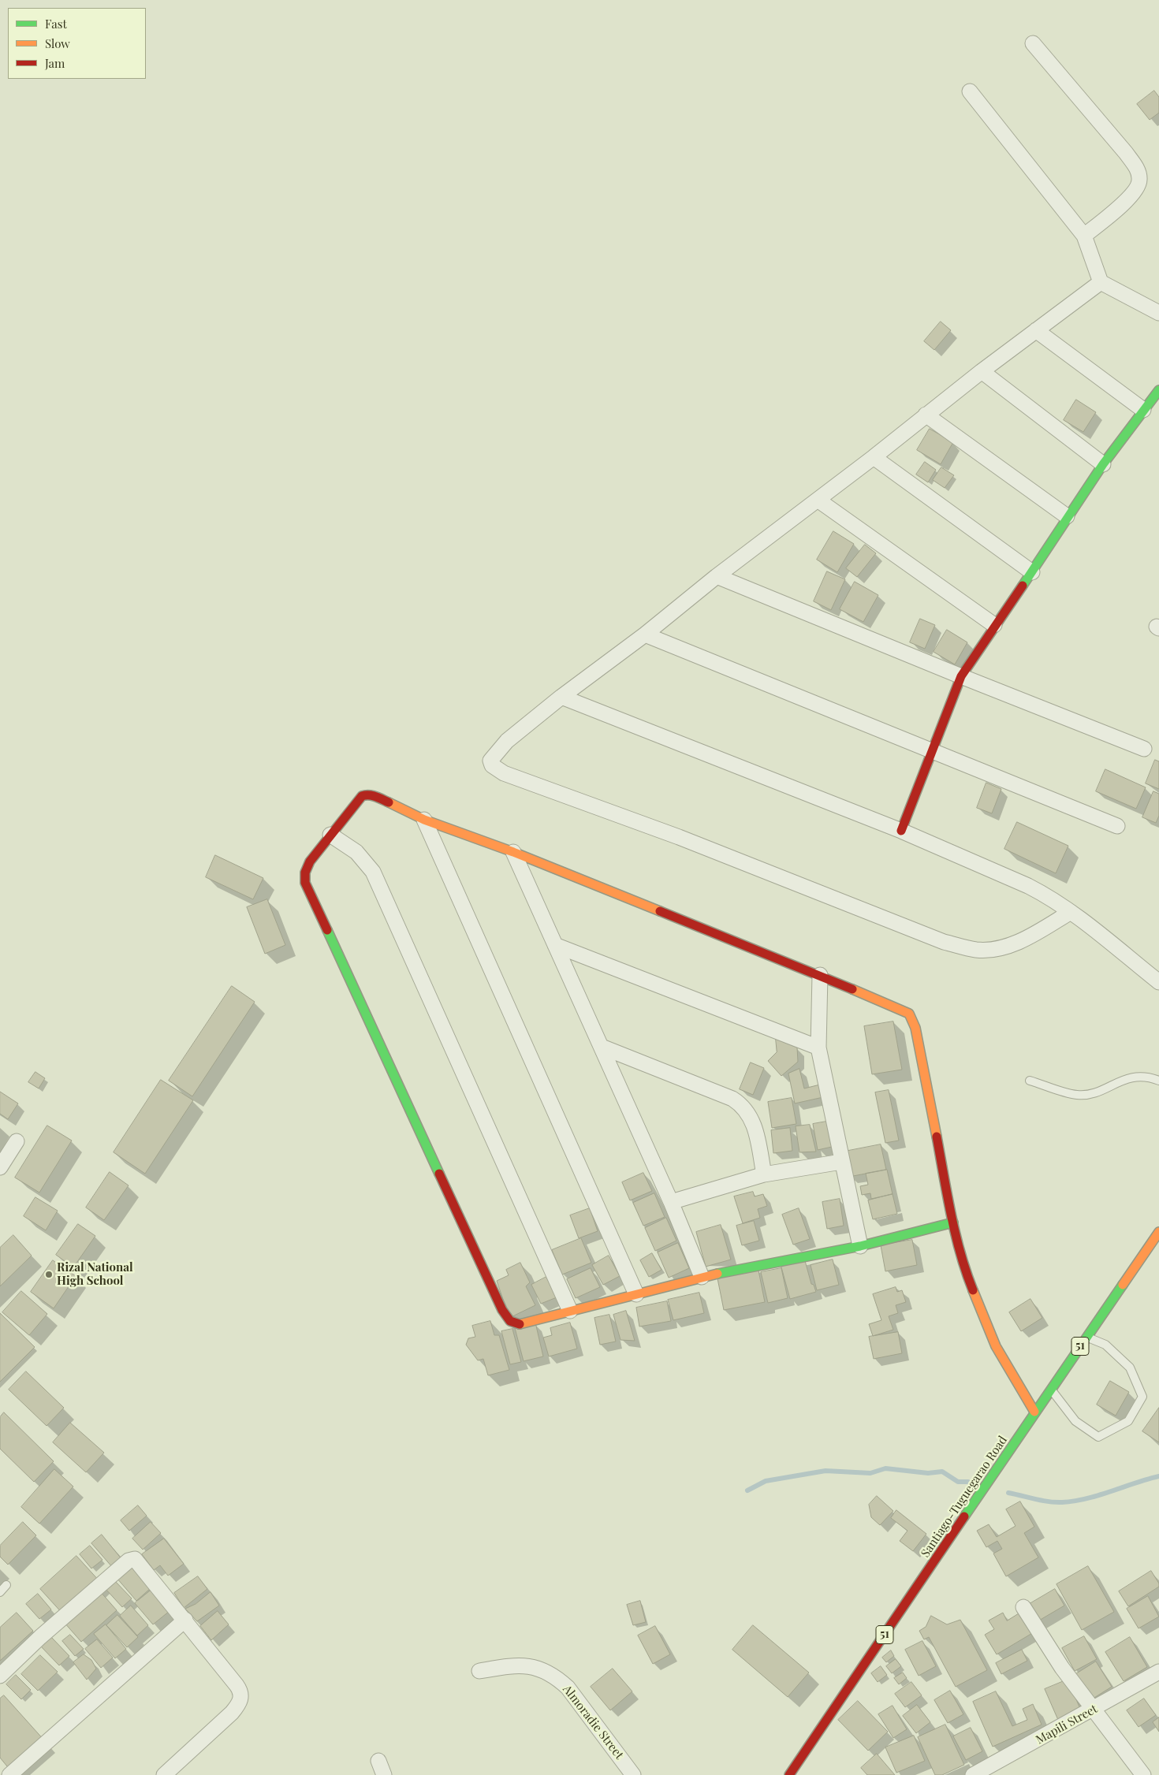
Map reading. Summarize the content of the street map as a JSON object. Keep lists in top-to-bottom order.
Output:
{
  "streets": {
    "main road": ["51", "Santiago-Tuguegarao Road"],
    "street": ["Almoradie Street", "Mapili Street"]
  },
  "places": ["Rizal National High School"],
  "legend": ["Fast", "Slow", "Jam"]
}
